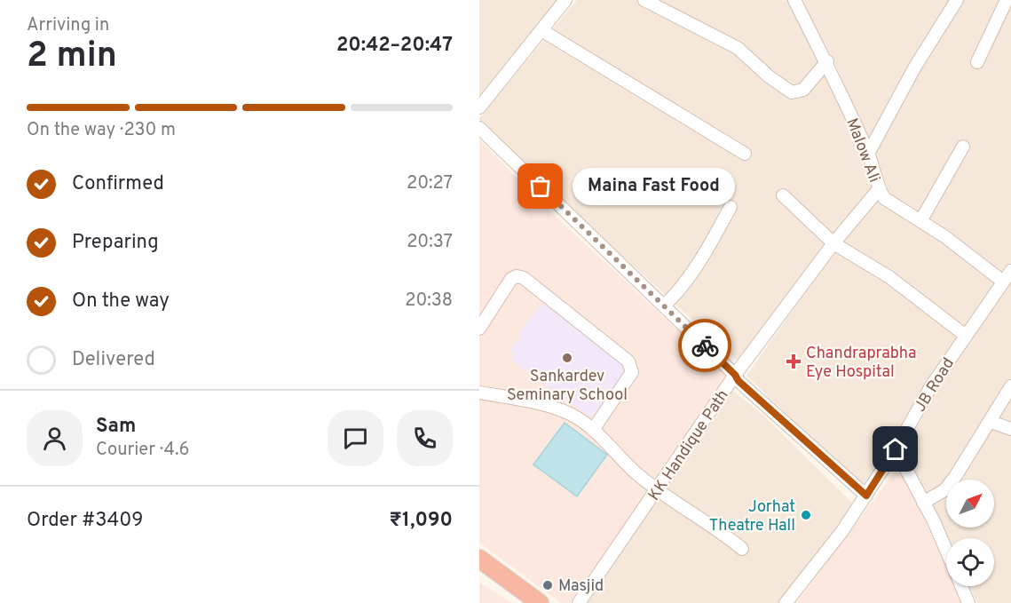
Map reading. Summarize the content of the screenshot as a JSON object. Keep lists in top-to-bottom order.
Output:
{
  "streets": {
    "street": ["Malow Ali", "JB Road", "KK Handique Path"]
  },
  "crossings": [
    ["Malow Ali", "JB Road"],
    ["Malow Ali", "KK Handique Path"]
  ],
  "places": {
    "other": [
      "Maina Fast Food",
      "Sankardev Seminary School",
      "Jorhat Theatre Hall",
      "Masjid"
    ],
    "health": ["Chandraprabha Eye Hospital"]
  },
  "north": "top right",
  "page": {
    "heading": ["2 min", "Arriving in", "20:42–20:47"],
    "panel": [
      "Sam",
      "Courier · 4.6",
      "Order #3409",
      "₹1,090"
    ],
    "bar": "On the way · 230 m",
    "list": [
      ["Confirmed", "20:27"],
      ["Preparing", "20:37"],
      ["On the way", "20:38"],
      "Delivered"
    ],
    "bubble": "Maina Fast Food"
  }
}
